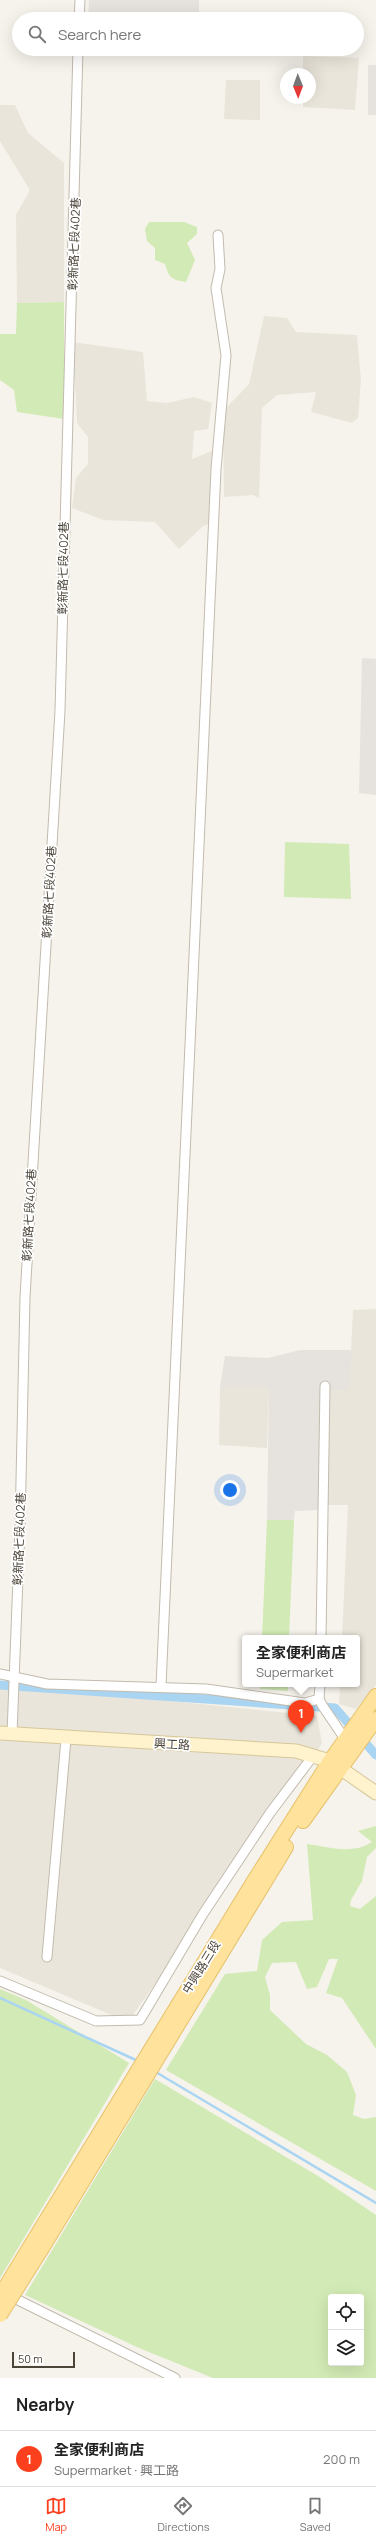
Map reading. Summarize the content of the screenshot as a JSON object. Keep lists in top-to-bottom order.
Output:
{
  "streets": {
    "main road": ["中興路三段"],
    "street": ["彰新路七段402巷", "興工路"]
  },
  "crossings": [
    ["彰新路七段402巷", "興工路"],
    ["興工路", "中興路三段"]
  ],
  "scale_bar": "50 m",
  "north": "bottom",
  "page": {
    "search": "Search here",
    "popup": ["全家便利商店", "Supermarket"],
    "pins": "1",
    "scale": "50 m",
    "heading": "Nearby",
    "list": [
      {
        "mark": "1",
        "name": "全家便利商店",
        "note": "Supermarket · 興工路",
        "value": "200 m"
      }
    ],
    "nav": ["Map", "Directions", "Saved"]
  }
}
